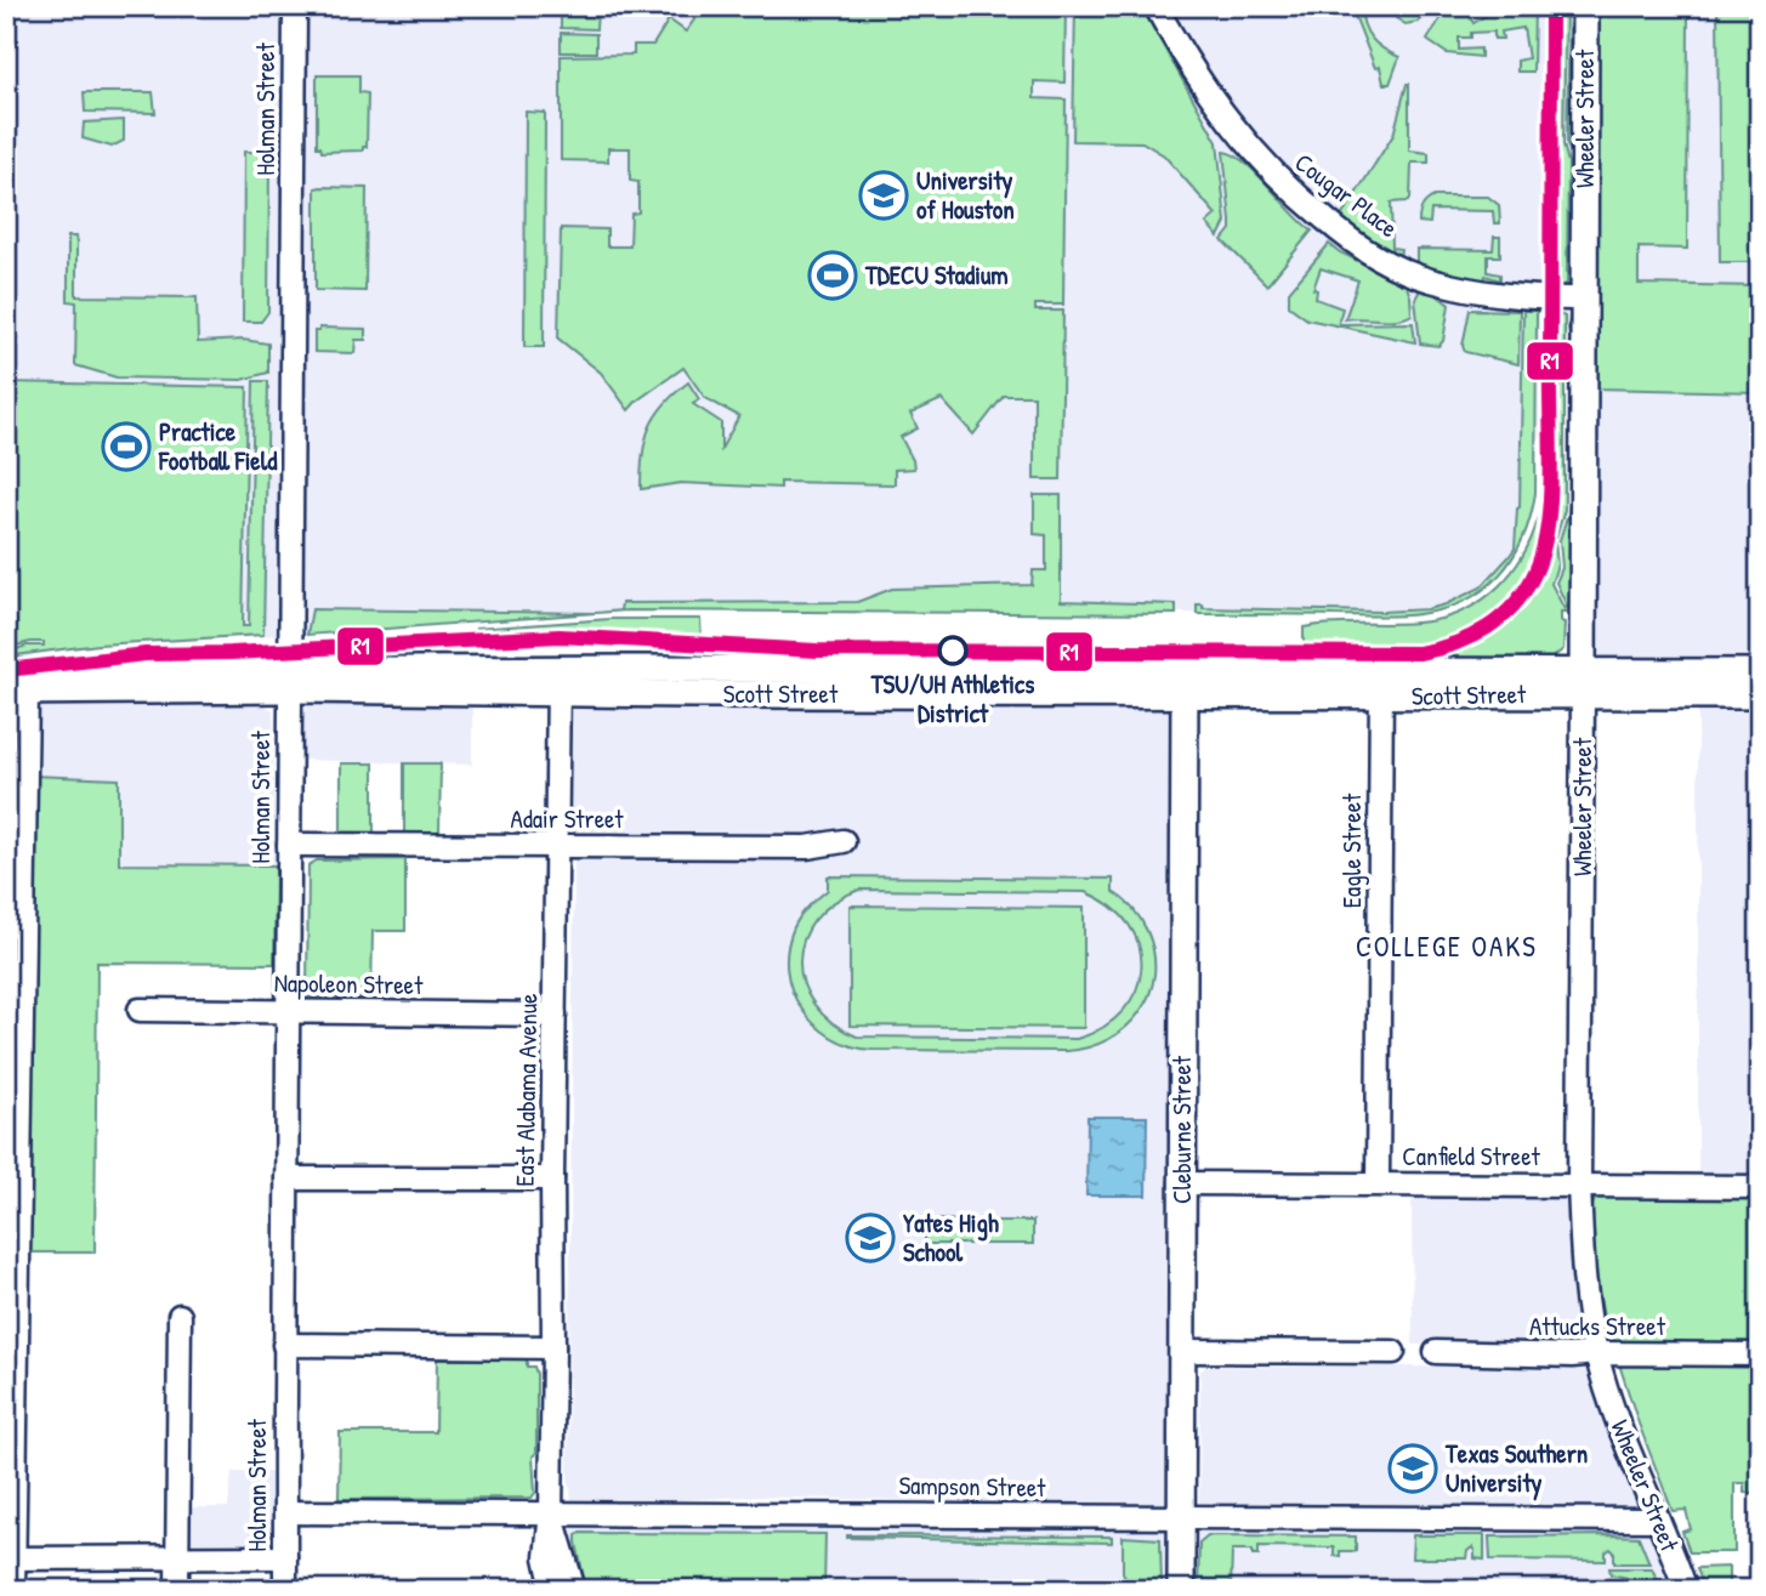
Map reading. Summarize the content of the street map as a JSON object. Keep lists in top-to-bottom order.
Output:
{
  "streets": {
    "main road": ["Wheeler Street", "Scott Street", "Cleburne Street"],
    "street": [
      "Holman Street",
      "Cougar Place",
      "Adair Street",
      "Eagle Street",
      "Napoleon Street",
      "East Alabama Avenue",
      "Canfield Street",
      "Attucks Street",
      "Sampson Street"
    ]
  },
  "crossings": [
    ["Holman Street", "Scott Street"],
    ["Holman Street", "Adair Street"],
    ["Holman Street", "Napoleon Street"],
    ["Holman Street", "Sampson Street"],
    ["Wheeler Street", "Cougar Place"],
    ["Wheeler Street", "Scott Street"],
    ["Wheeler Street", "Canfield Street"],
    ["Wheeler Street", "Attucks Street"],
    ["Wheeler Street", "Sampson Street"],
    ["Scott Street", "Eagle Street"],
    ["Scott Street", "East Alabama Avenue"],
    ["Scott Street", "Cleburne Street"],
    ["Adair Street", "East Alabama Avenue"],
    ["Eagle Street", "Canfield Street"],
    ["Napoleon Street", "East Alabama Avenue"],
    ["East Alabama Avenue", "Sampson Street"],
    ["Cleburne Street", "Canfield Street"],
    ["Cleburne Street", "Sampson Street"]
  ],
  "districts": ["COLLEGE OAKS"],
  "places": {
    "school or university": ["University of Houston", "Yates High School", "Texas Southern University"],
    "sports": ["TDECU Stadium", "Practice Football Field"],
    "other": ["TSU/UH Athletics District"]
  },
  "lines": ["transit line R1"]
}
